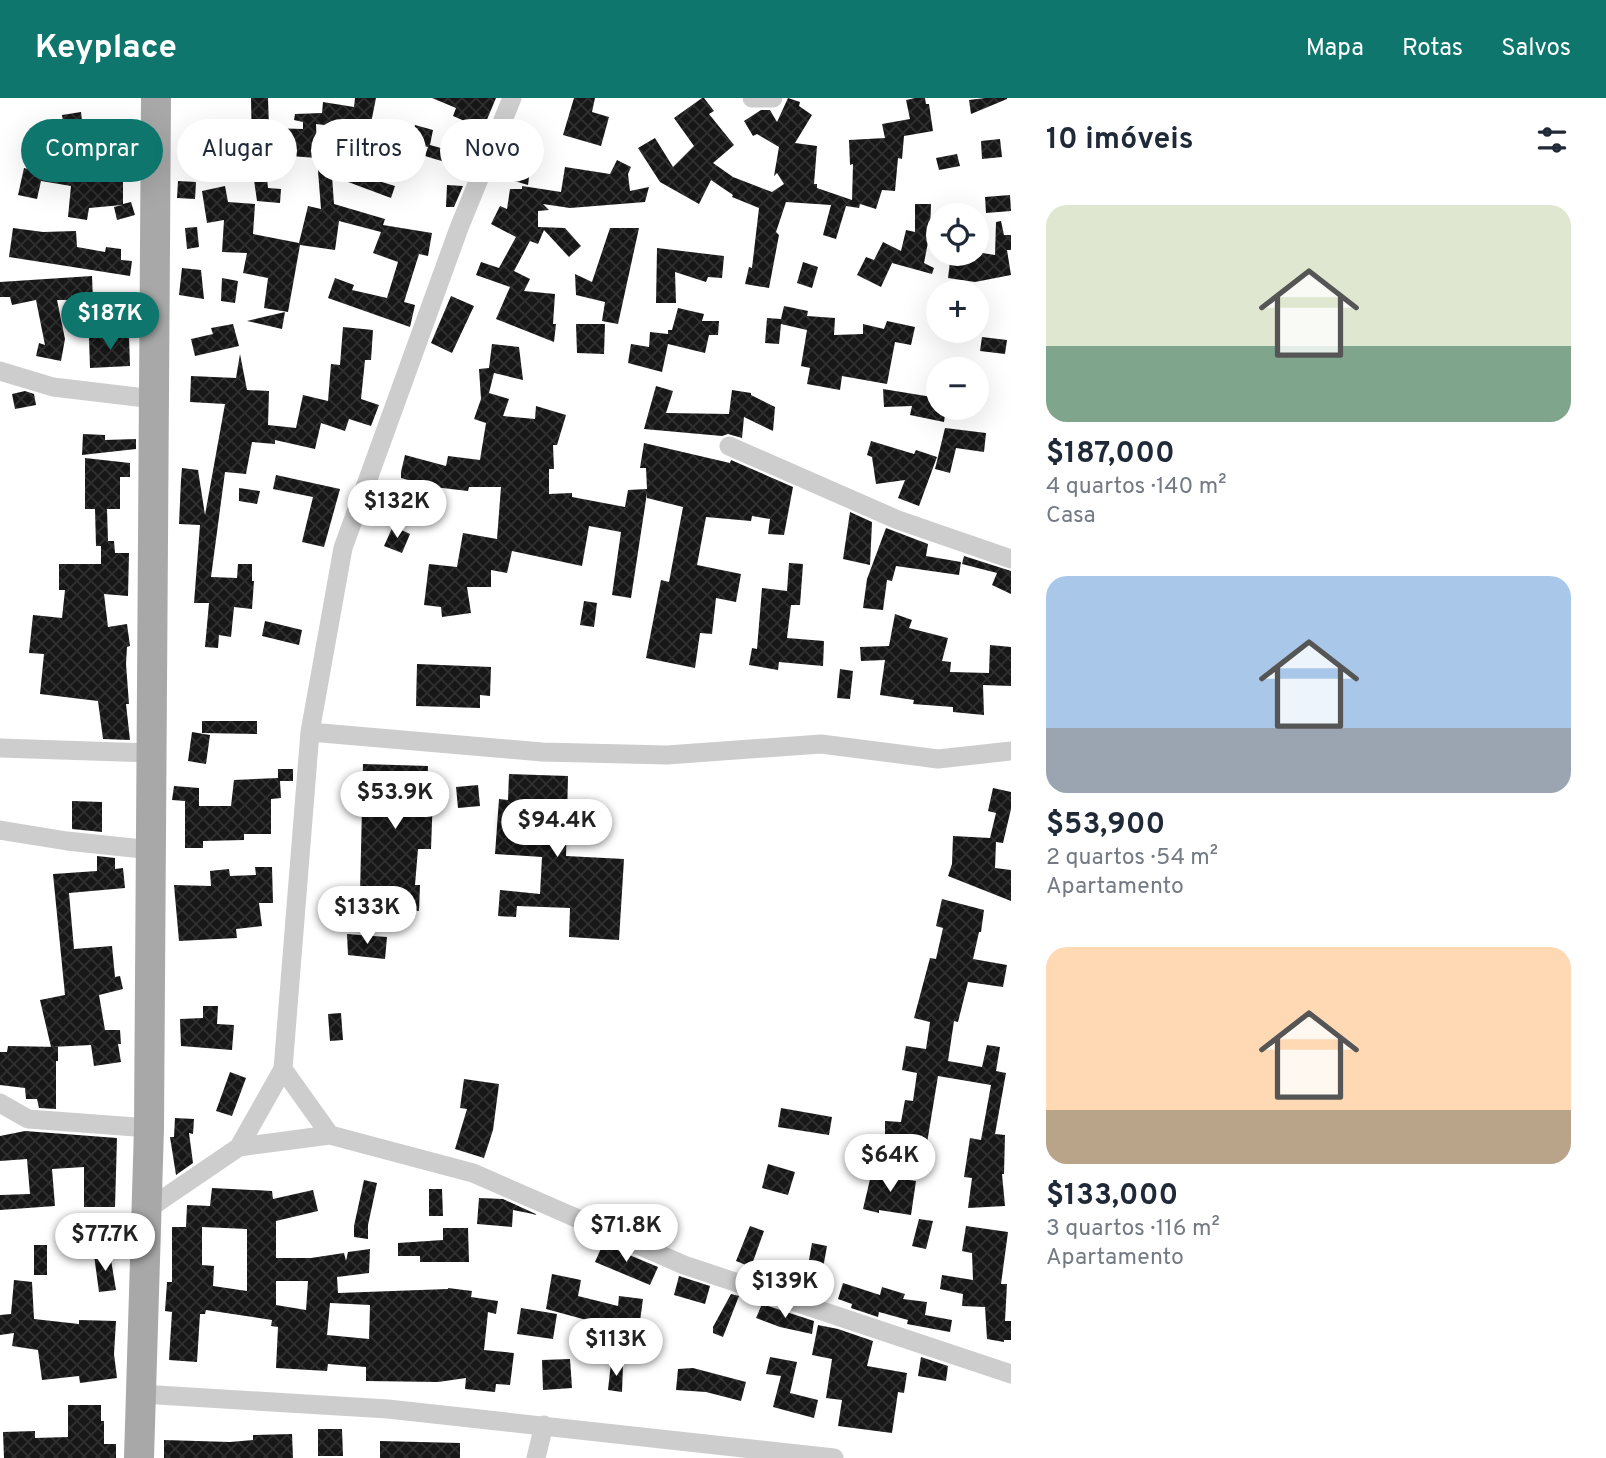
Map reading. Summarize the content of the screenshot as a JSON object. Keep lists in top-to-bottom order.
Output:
{
  "page": {
    "header": "Keyplace",
    "nav": ["Mapa", "Rotas", "Salvos"],
    "heading": "10 imóveis",
    "chip": [
      "Comprar",
      "Alugar",
      "Filtros",
      "Novo"
    ],
    "list": [
      {
        "name": "$187,000",
        "note": "4 quartos · 140 m² · Casa"
      },
      {
        "name": "$53,900",
        "note": "2 quartos · 54 m² · Apartamento"
      },
      {
        "name": "$133,000",
        "note": "3 quartos · 116 m² · Apartamento"
      }
    ],
    "map_buttons": ["+", "−"],
    "price": [
      "$187K",
      "$132K",
      "$53.9K",
      "$94.4K",
      "$133K",
      "$64K",
      "$71.8K",
      "$77.7K",
      "$139K",
      "$113K"
    ]
  }
}
